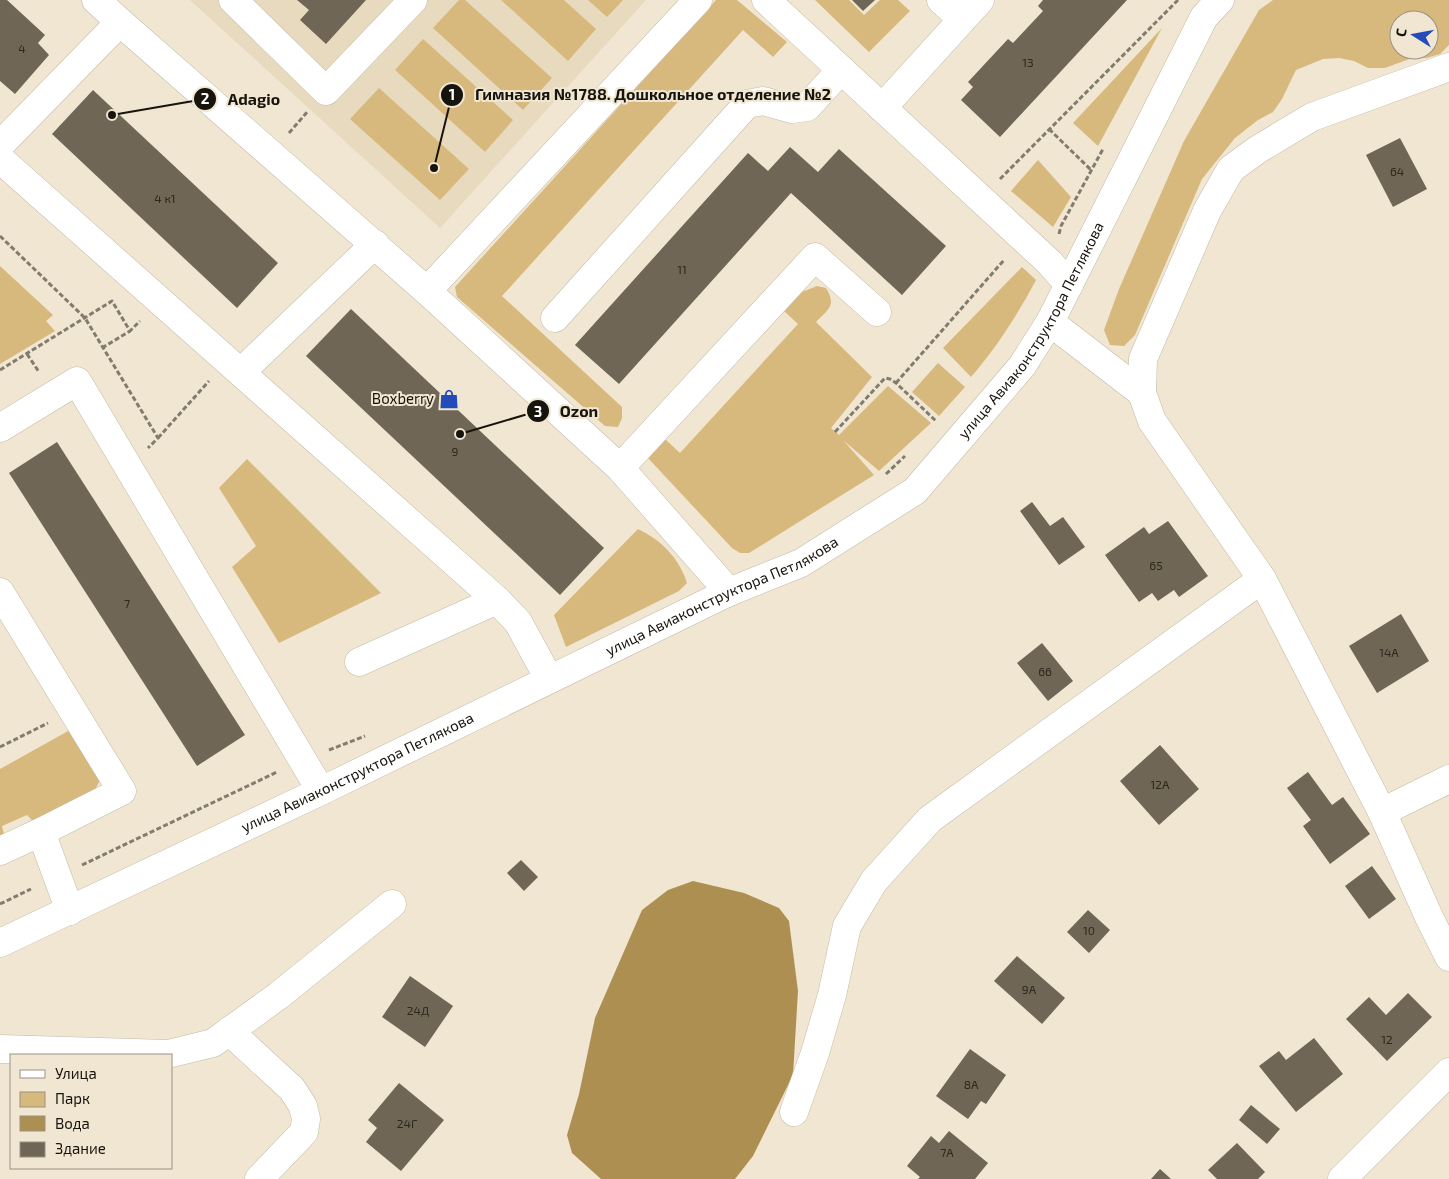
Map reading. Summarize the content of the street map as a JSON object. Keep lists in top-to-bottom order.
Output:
{
  "streets": {
    "street": ["улица Авиаконструктора Петлякова"]
  },
  "places": {
    "other": ["Adagio", "Гимназия №1788. Дошкольное отделение №2", "Ozon"],
    "shop": ["Boxberry"]
  },
  "house_numbers": [
    "4",
    "13",
    "64",
    "4 к1",
    "11",
    "9",
    "65",
    "7",
    "14А",
    "66",
    "12А",
    "10",
    "9А",
    "24Д",
    "12",
    "8А",
    "24Г",
    "7А"
  ],
  "legend": [
    "Улица",
    "Парк",
    "Вода",
    "Здание"
  ],
  "north": "left"
}
